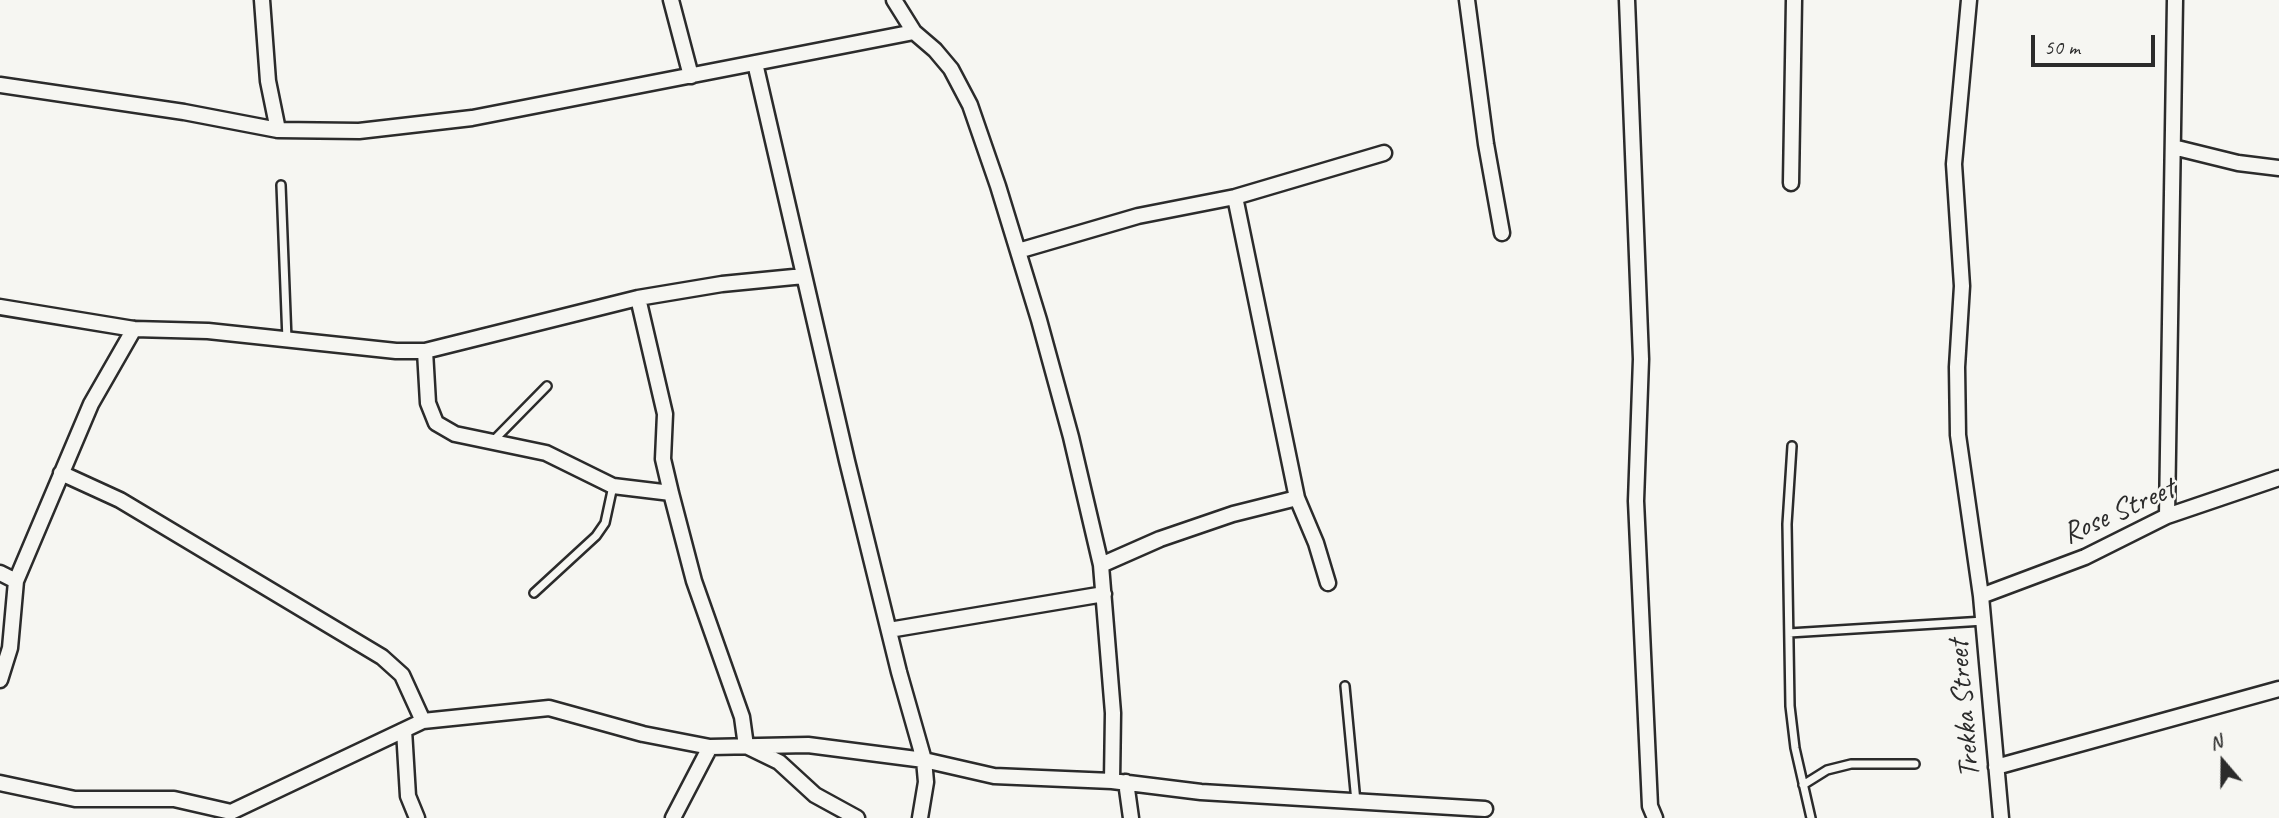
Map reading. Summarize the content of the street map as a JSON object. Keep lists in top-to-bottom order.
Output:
{
  "streets": {
    "street": ["Rose Street", "Trekka Street"]
  },
  "crossings": [
    ["Rose Street", "Trekka Street"]
  ],
  "scale_bar": "50 m",
  "north": "top"
}
